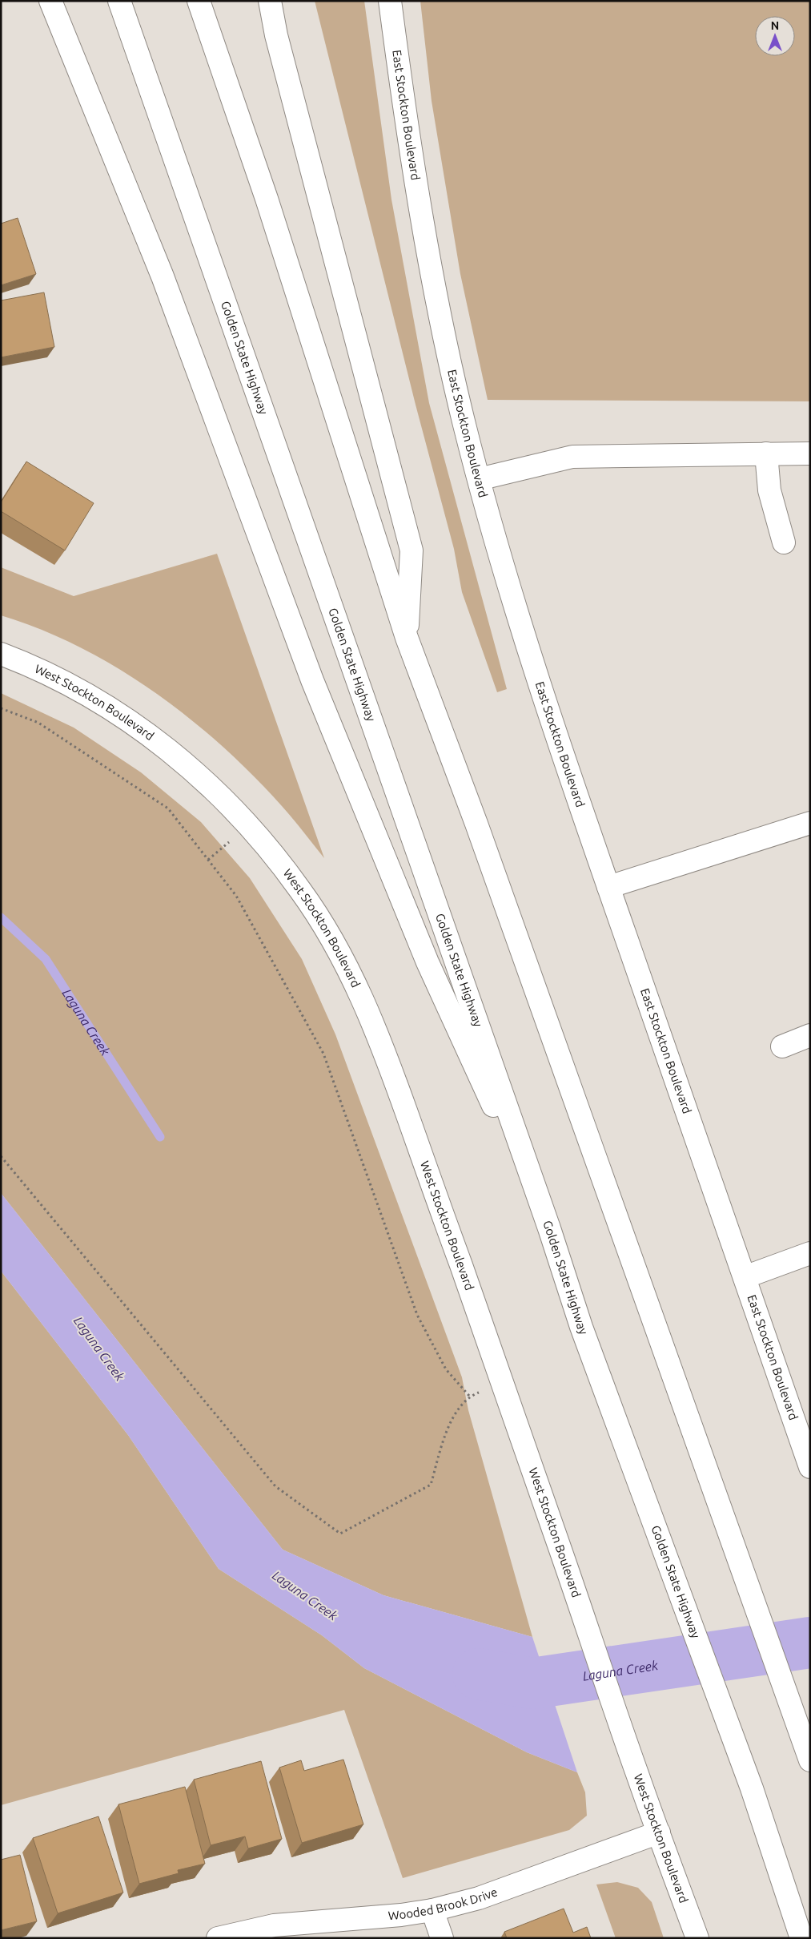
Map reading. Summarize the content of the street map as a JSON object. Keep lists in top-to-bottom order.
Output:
{
  "streets": {
    "main road": [
      "East Stockton Boulevard",
      "Golden State Highway",
      "West Stockton Boulevard",
      "Wooded Brook Drive"
    ]
  },
  "crossings": [
    ["West Stockton Boulevard", "Wooded Brook Drive"]
  ],
  "water": ["Laguna Creek"],
  "north": "top"
}
